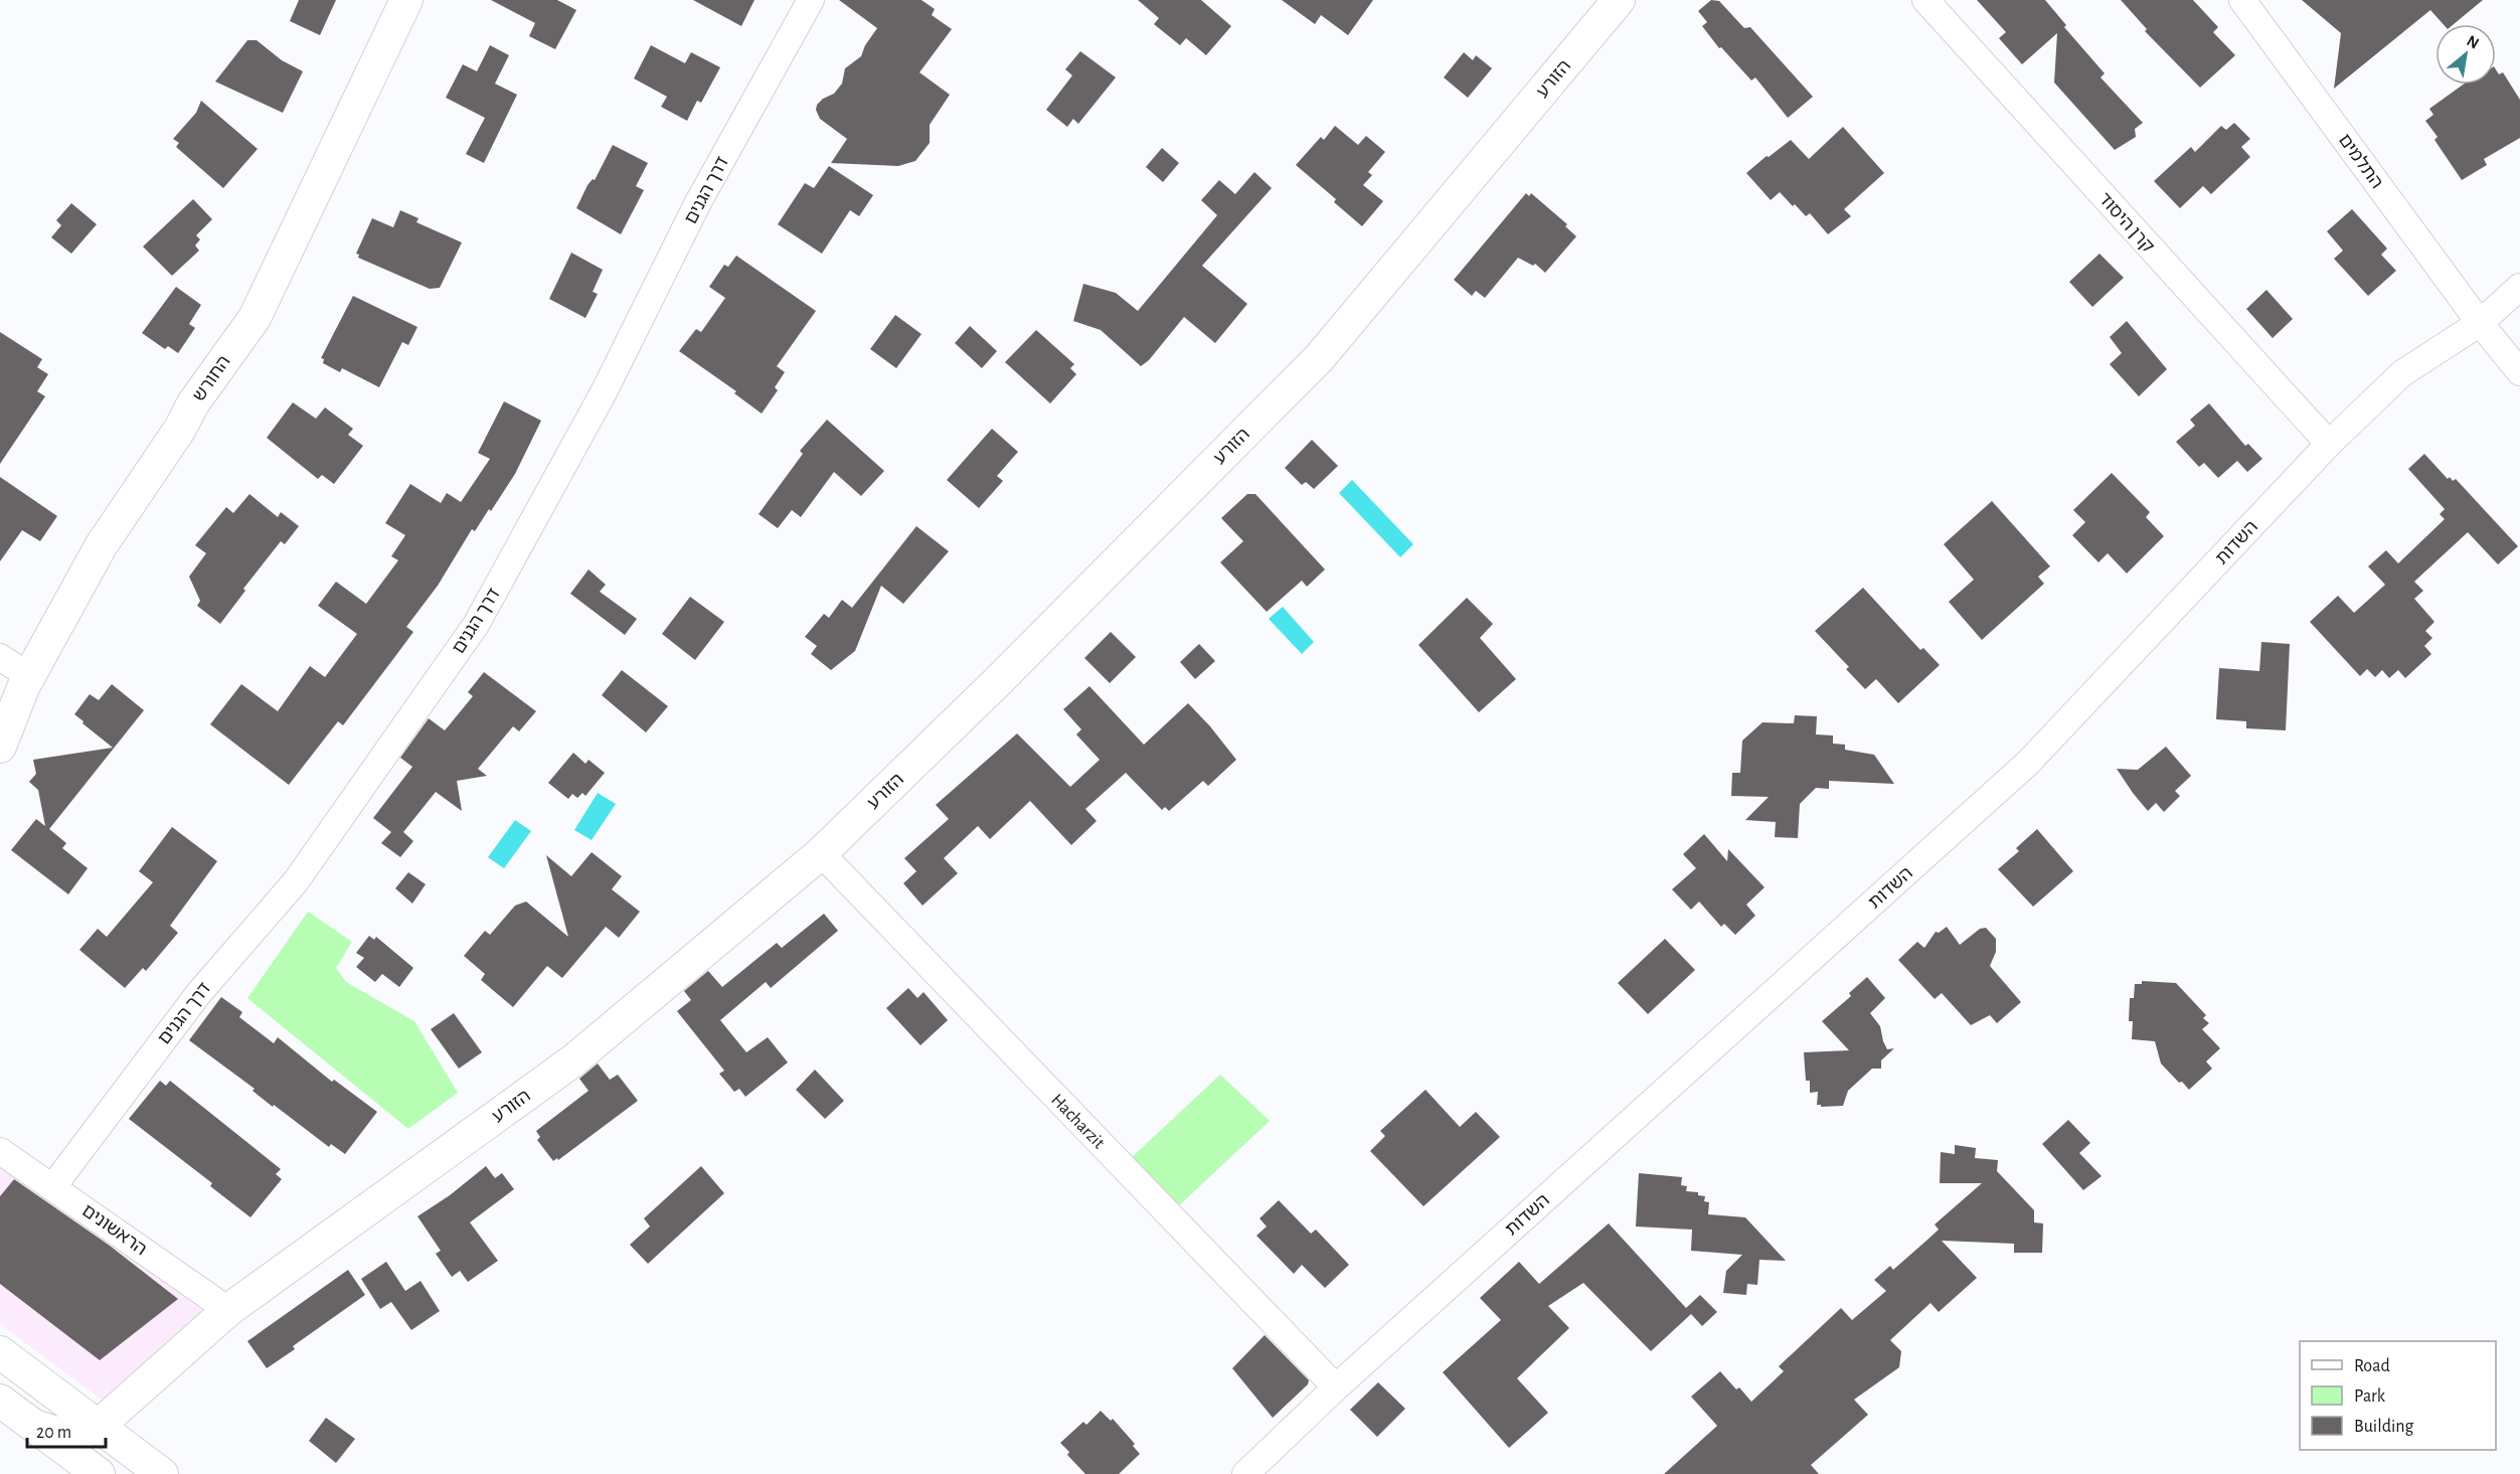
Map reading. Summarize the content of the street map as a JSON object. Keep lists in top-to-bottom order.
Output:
{
  "streets": {
    "street": [
      "הזורע",
      "התלמים",
      "דרך הגנים",
      "קרן היסוד",
      "החורש",
      "השדות",
      "Hacharzit",
      "הראשונים"
    ]
  },
  "crossings": [
    ["הזורע", "Hacharzit"],
    ["הזורע", "הראשונים"],
    ["התלמים", "השדות"],
    ["דרך הגנים", "הראשונים"],
    ["קרן היסוד", "השדות"],
    ["השדות", "Hacharzit"]
  ],
  "legend": ["Road", "Park", "Building"],
  "scale_bar": "20 m",
  "north": "top right"
}
